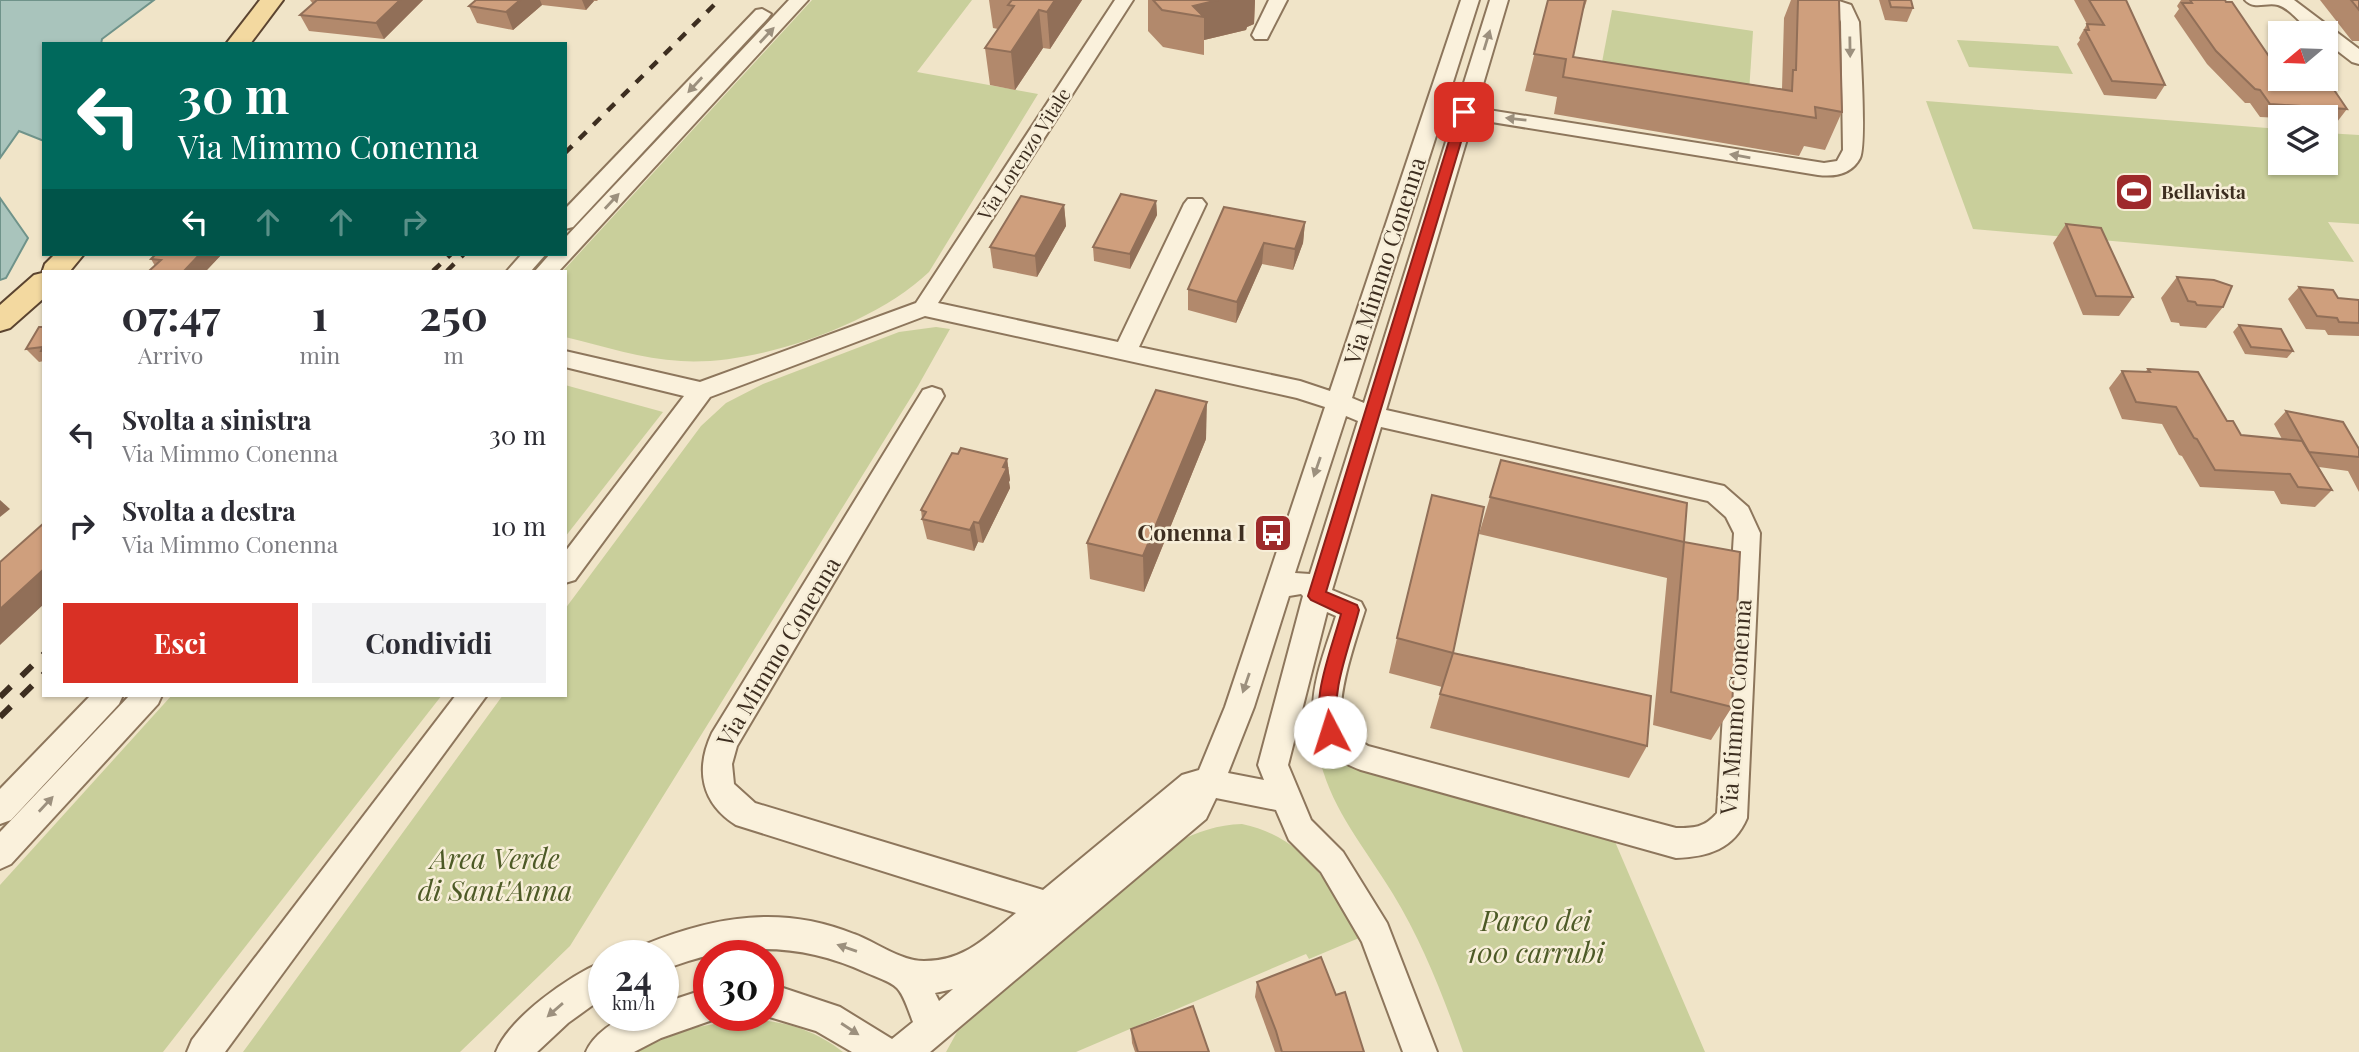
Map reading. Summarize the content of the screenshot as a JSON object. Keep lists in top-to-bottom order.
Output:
{
  "streets": {
    "street": ["Via Lorenzo Vitale", "Via Mimmo Conenna"]
  },
  "parks": ["Area Verde di Sant'Anna", "Parco dei 100 carrubi"],
  "places": {
    "sports": ["Bellavista"],
    "bus stop": ["Conenna I"]
  },
  "north": "left",
  "page": {
    "turn": ["30 m", "Via Mimmo Conenna"],
    "eta": [
      "07:47",
      "Arrivo",
      "1",
      "min",
      "250",
      "m"
    ],
    "list": [
      {
        "name": "Svolta a sinistra",
        "note": "Via Mimmo Conenna",
        "value": "30 m"
      },
      {
        "name": "Svolta a destra",
        "note": "Via Mimmo Conenna",
        "value": "10 m"
      }
    ],
    "buttons": ["Esci", "Condividi"],
    "speed": "24 km/h",
    "limit": "30"
  }
}
